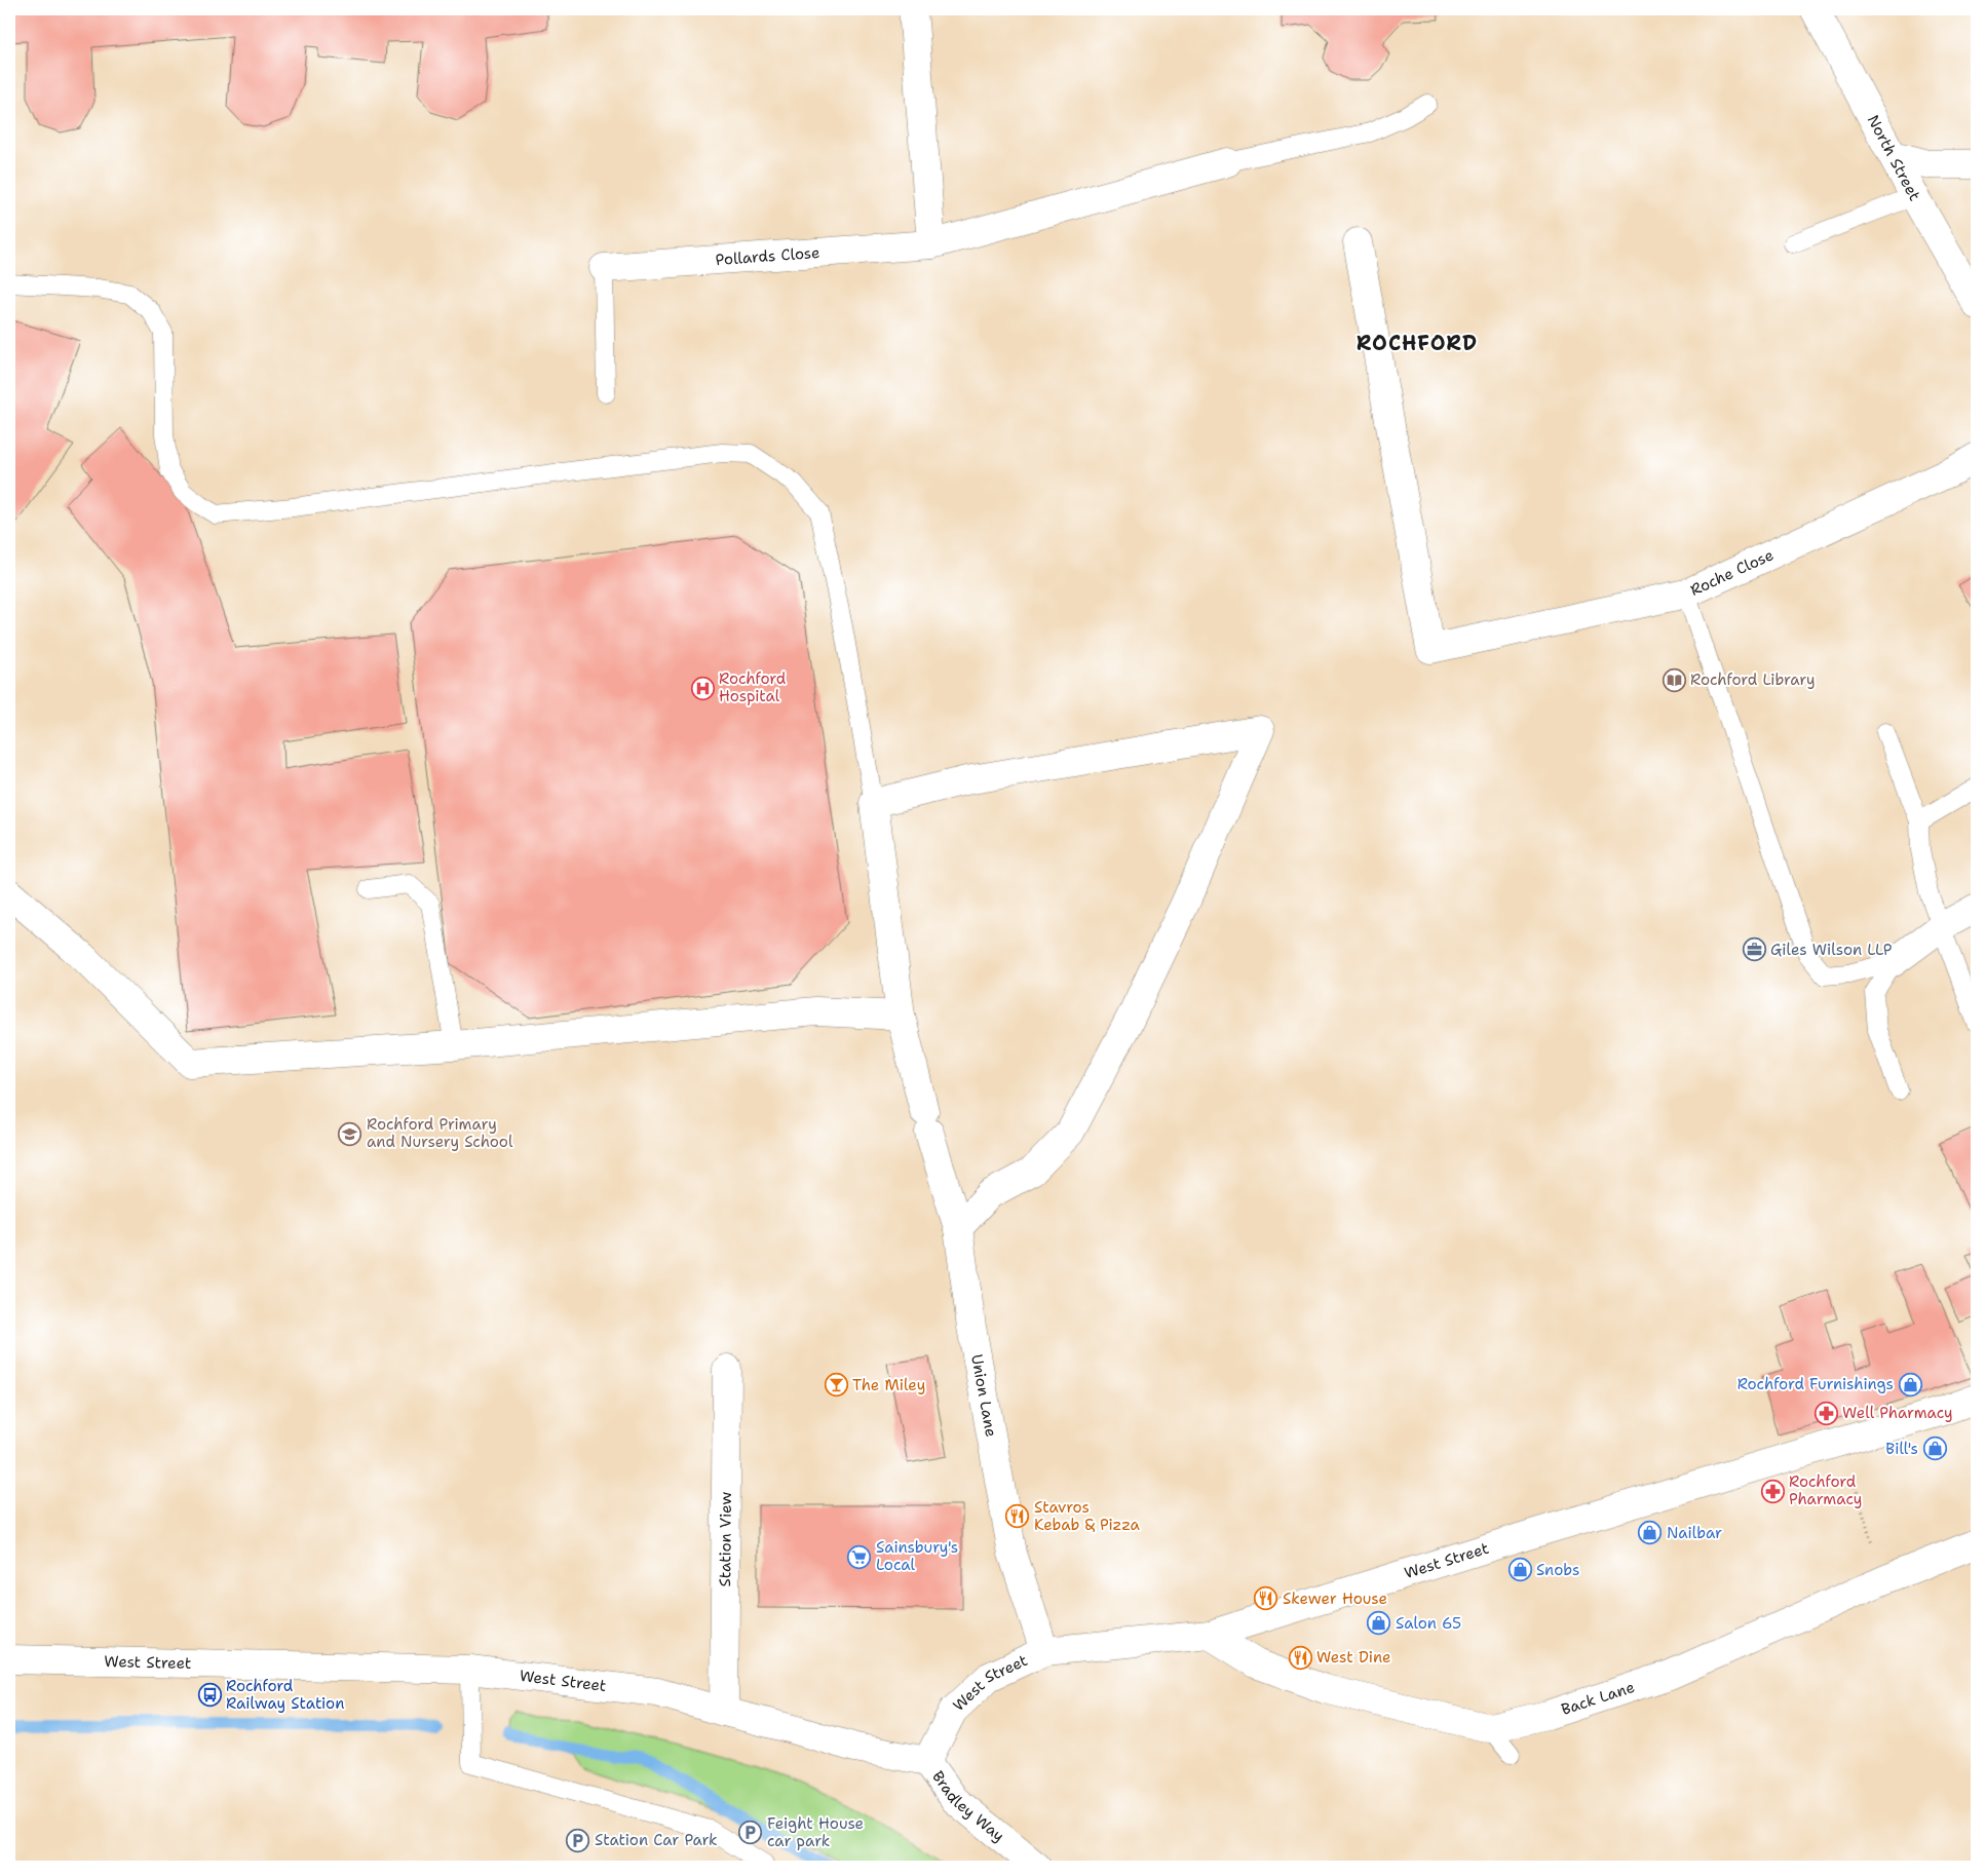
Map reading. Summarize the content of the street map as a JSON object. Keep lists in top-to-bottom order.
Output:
{
  "streets": {
    "street": [
      "North Street",
      "Pollards Close",
      "Roche Close",
      "Union Lane",
      "Station View",
      "West Street",
      "Back Lane",
      "Bradley Way"
    ]
  },
  "crossings": [
    ["Union Lane", "West Street"],
    ["Station View", "West Street"],
    ["West Street", "Back Lane"],
    ["West Street", "Bradley Way"]
  ],
  "districts": ["ROCHFORD"],
  "places": {
    "library": ["Rochford Library"],
    "hospital": ["Rochford Hospital"],
    "office": ["Giles Wilson LLP"],
    "school or university": ["Rochford Primary and Nursery School"],
    "shop": [
      "Rochford Furnishings",
      "Bill's",
      "Nailbar",
      "Snobs",
      "Salon 65"
    ],
    "bar": ["The Miley"],
    "pharmacy": ["Well Pharmacy", "Rochford Pharmacy"],
    "restaurant": ["Stavros Kebab & Pizza", "Skewer House", "West Dine"],
    "supermarket": ["Sainsbury's Local"],
    "bus stop": ["Rochford Railway Station"],
    "parking": ["Feight House car park", "Station Car Park"]
  }
}
